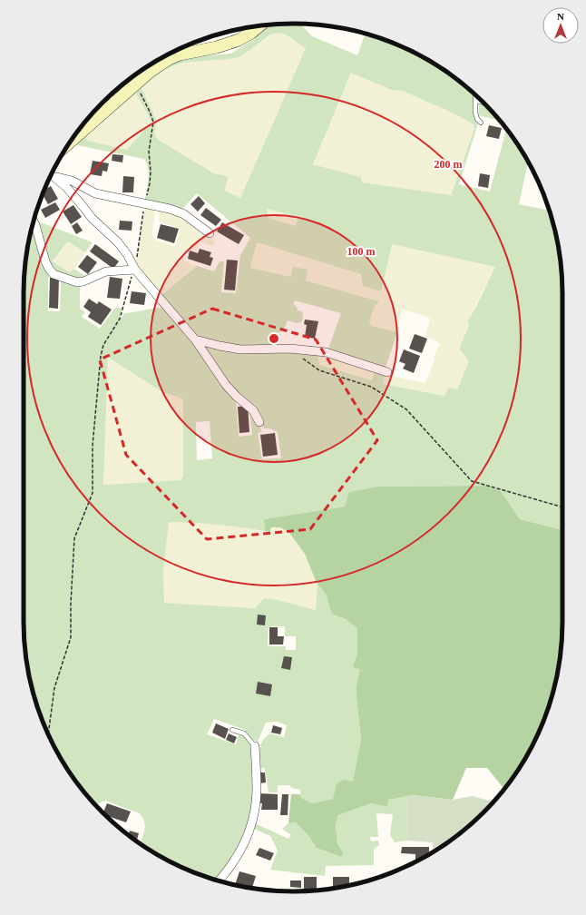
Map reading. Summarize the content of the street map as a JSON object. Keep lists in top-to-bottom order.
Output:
{
  "north": "top",
  "rings": ["200 m", "100 m"]
}
